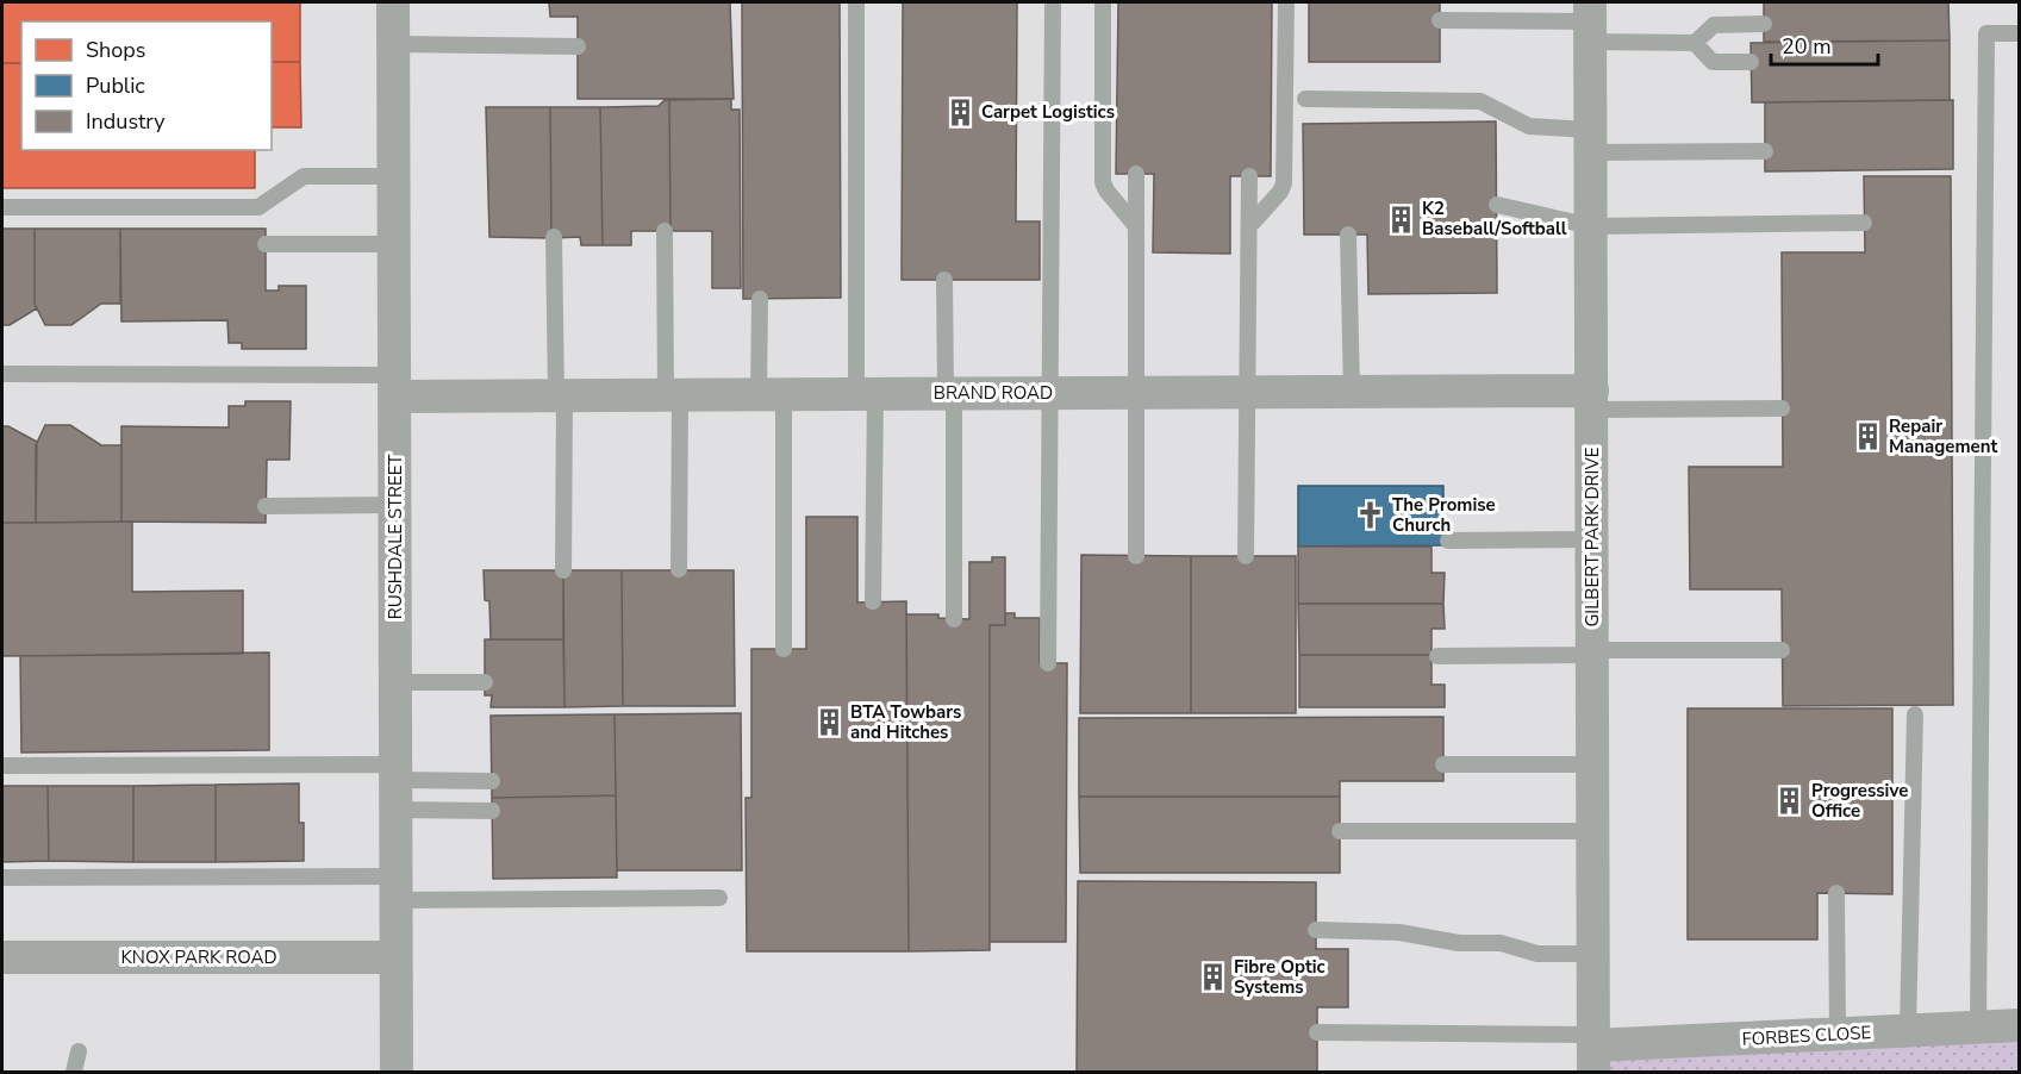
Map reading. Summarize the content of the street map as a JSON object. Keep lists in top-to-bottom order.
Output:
{
  "streets": {
    "street": [
      "BRAND ROAD",
      "RUSHDALE STREET",
      "GILBERT PARK DRIVE",
      "KNOX PARK ROAD",
      "FORBES CLOSE"
    ]
  },
  "crossings": [
    ["BRAND ROAD", "RUSHDALE STREET"],
    ["BRAND ROAD", "GILBERT PARK DRIVE"],
    ["RUSHDALE STREET", "KNOX PARK ROAD"],
    ["GILBERT PARK DRIVE", "FORBES CLOSE"]
  ],
  "places": {
    "building": [
      "Carpet Logistics",
      "K2 Baseball/Softball",
      "Repair Management",
      "BTA Towbars and Hitches",
      "Progressive Office",
      "Fibre Optic Systems"
    ],
    "church": ["The Promise Church"]
  },
  "legend": ["Shops", "Public", "Industry"],
  "scale_bar": "20 m"
}
